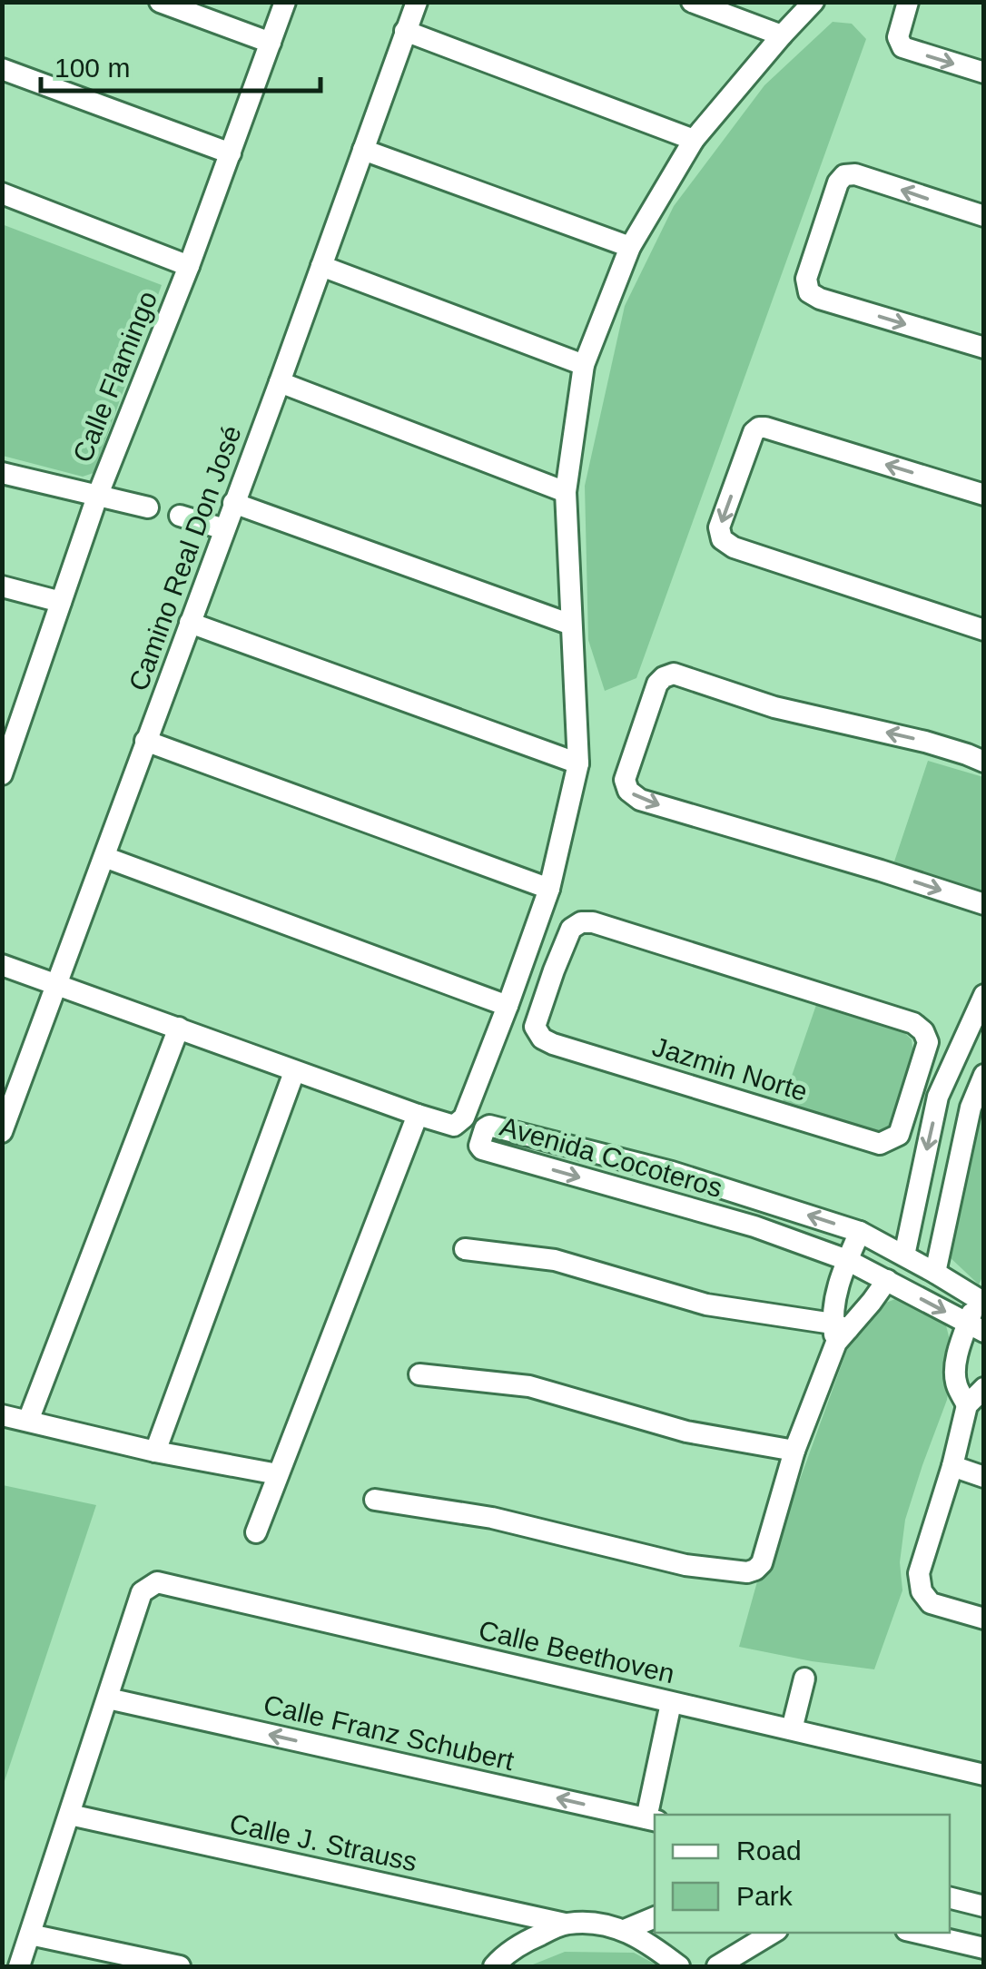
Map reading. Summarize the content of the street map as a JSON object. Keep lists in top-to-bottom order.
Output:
{
  "streets": {
    "street": [
      "Calle Flamingo",
      "Camino Real Don José",
      "Jazmin Norte",
      "Avenida Cocoteros",
      "Calle Beethoven",
      "Calle Franz Schubert",
      "Calle J. Strauss"
    ]
  },
  "crossings": [
    ["Calle Beethoven", "Calle Franz Schubert"]
  ],
  "one_way": ["Calle Franz Schubert"],
  "legend": ["Road", "Park"],
  "scale_bar": "100 m"
}
